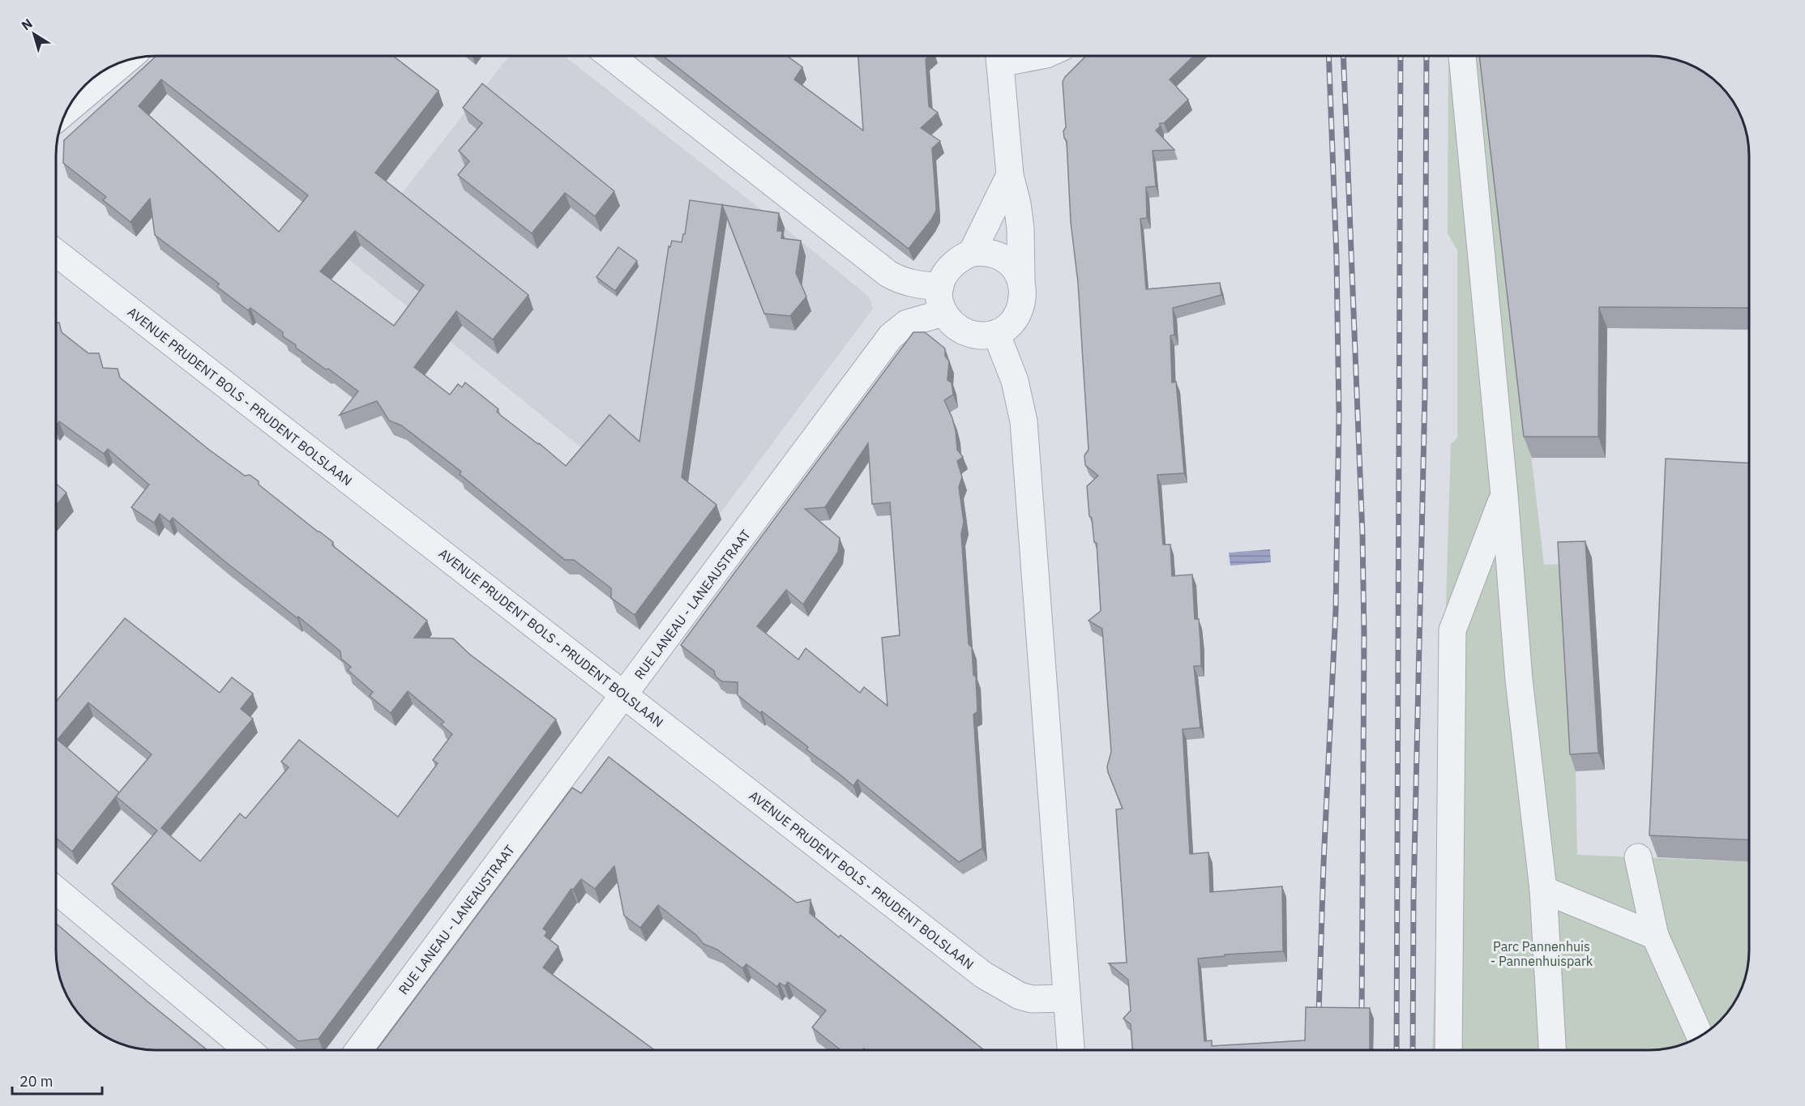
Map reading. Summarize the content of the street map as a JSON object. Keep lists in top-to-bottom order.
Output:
{
  "streets": {
    "street": ["AVENUE PRUDENT BOLS - PRUDENT BOLSLAAN", "RUE LANEAU - LANEAUSTRAAT"]
  },
  "crossings": [
    ["AVENUE PRUDENT BOLS - PRUDENT BOLSLAAN", "RUE LANEAU - LANEAUSTRAAT"]
  ],
  "parks": ["Parc Pannenhuis - Pannenhuispark"],
  "scale_bar": "20 m",
  "north": "top left"
}
